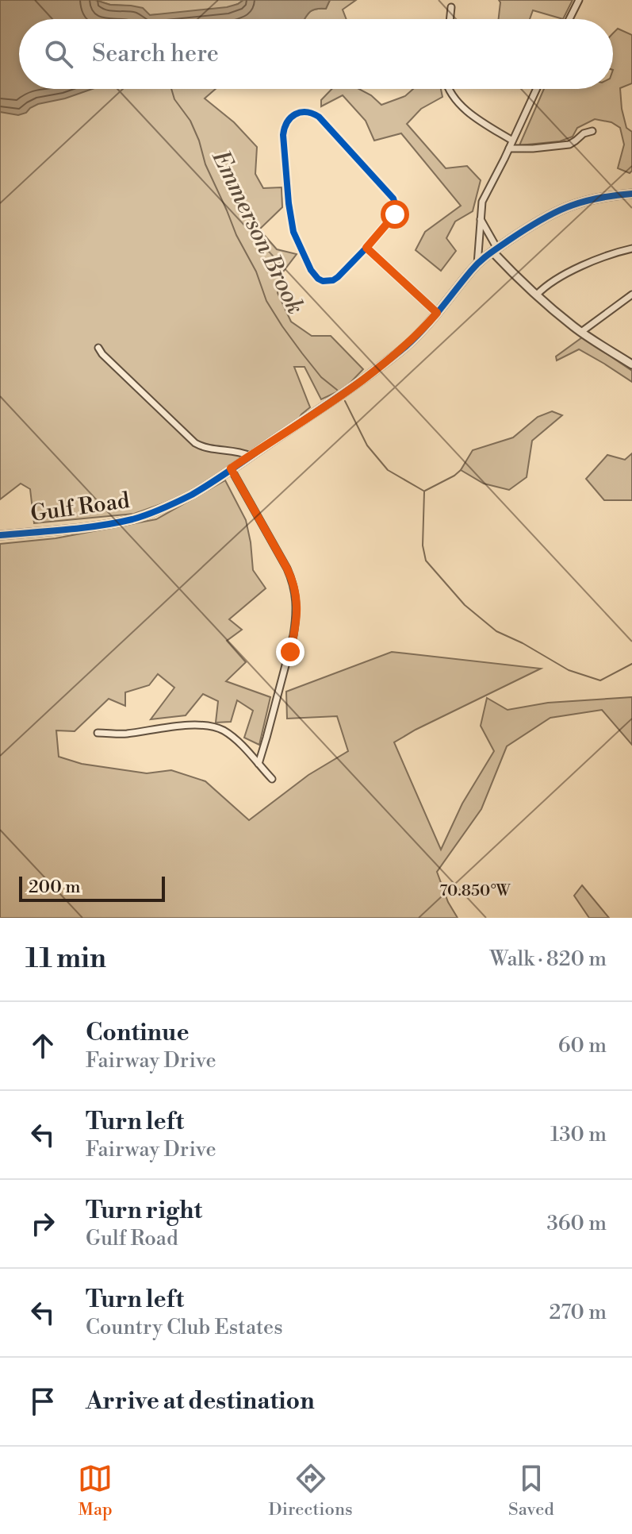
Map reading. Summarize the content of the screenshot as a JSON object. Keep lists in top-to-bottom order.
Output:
{
  "streets": {
    "street": ["Gulf Road"]
  },
  "water": ["Emmerson Brook"],
  "scale_bar": "200 m",
  "page": {
    "search": "Search here",
    "scale": "200 m",
    "heading": ["11 min", "Walk · 820 m"],
    "list": [
      ["Continue", "Fairway Drive", "60 m"],
      ["Turn left", "Fairway Drive", "130 m"],
      ["Turn right", "Gulf Road", "360 m"],
      ["Turn left", "Country Club Estates", "270 m"],
      "Arrive at destination"
    ],
    "nav": ["Map", "Directions", "Saved"]
  },
  "coordinates": ["70.850°W"]
}
